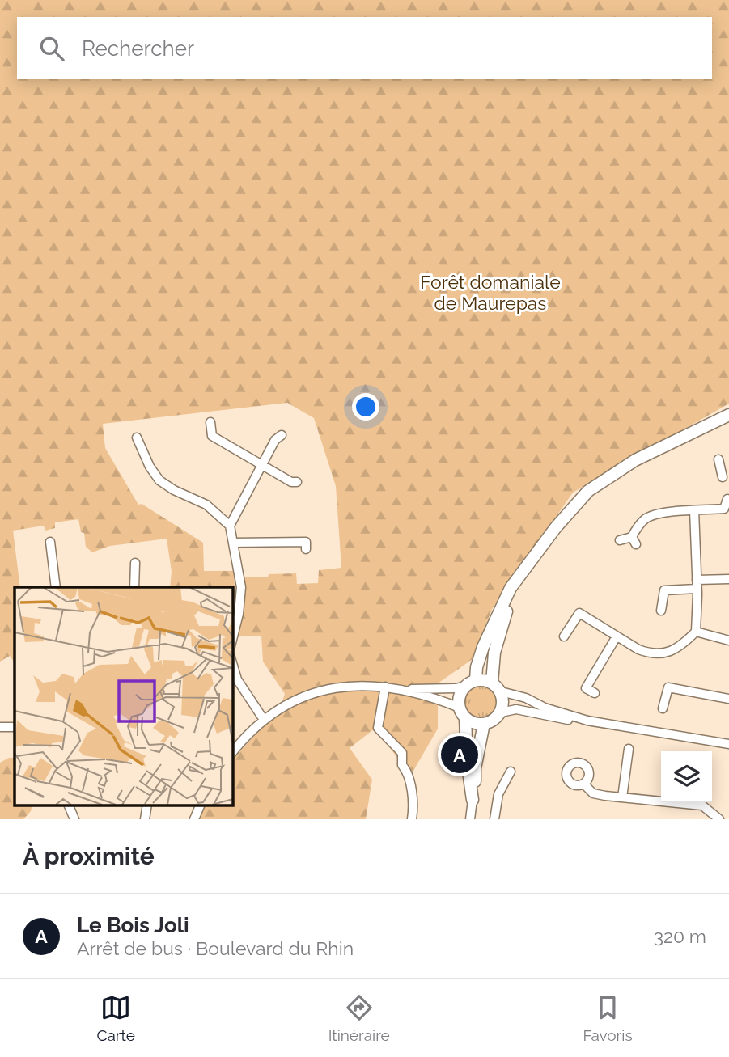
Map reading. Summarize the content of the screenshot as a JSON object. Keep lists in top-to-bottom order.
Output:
{
  "parks": ["Forêt domaniale de Maurepas"],
  "page": {
    "search": "Rechercher",
    "pins": "A",
    "heading": "À proximité",
    "list": [
      {
        "mark": "A",
        "name": "Le Bois Joli",
        "note": "Arrêt de bus · Boulevard du Rhin",
        "value": "320 m"
      }
    ],
    "nav": ["Carte", "Itinéraire", "Favoris"]
  }
}
